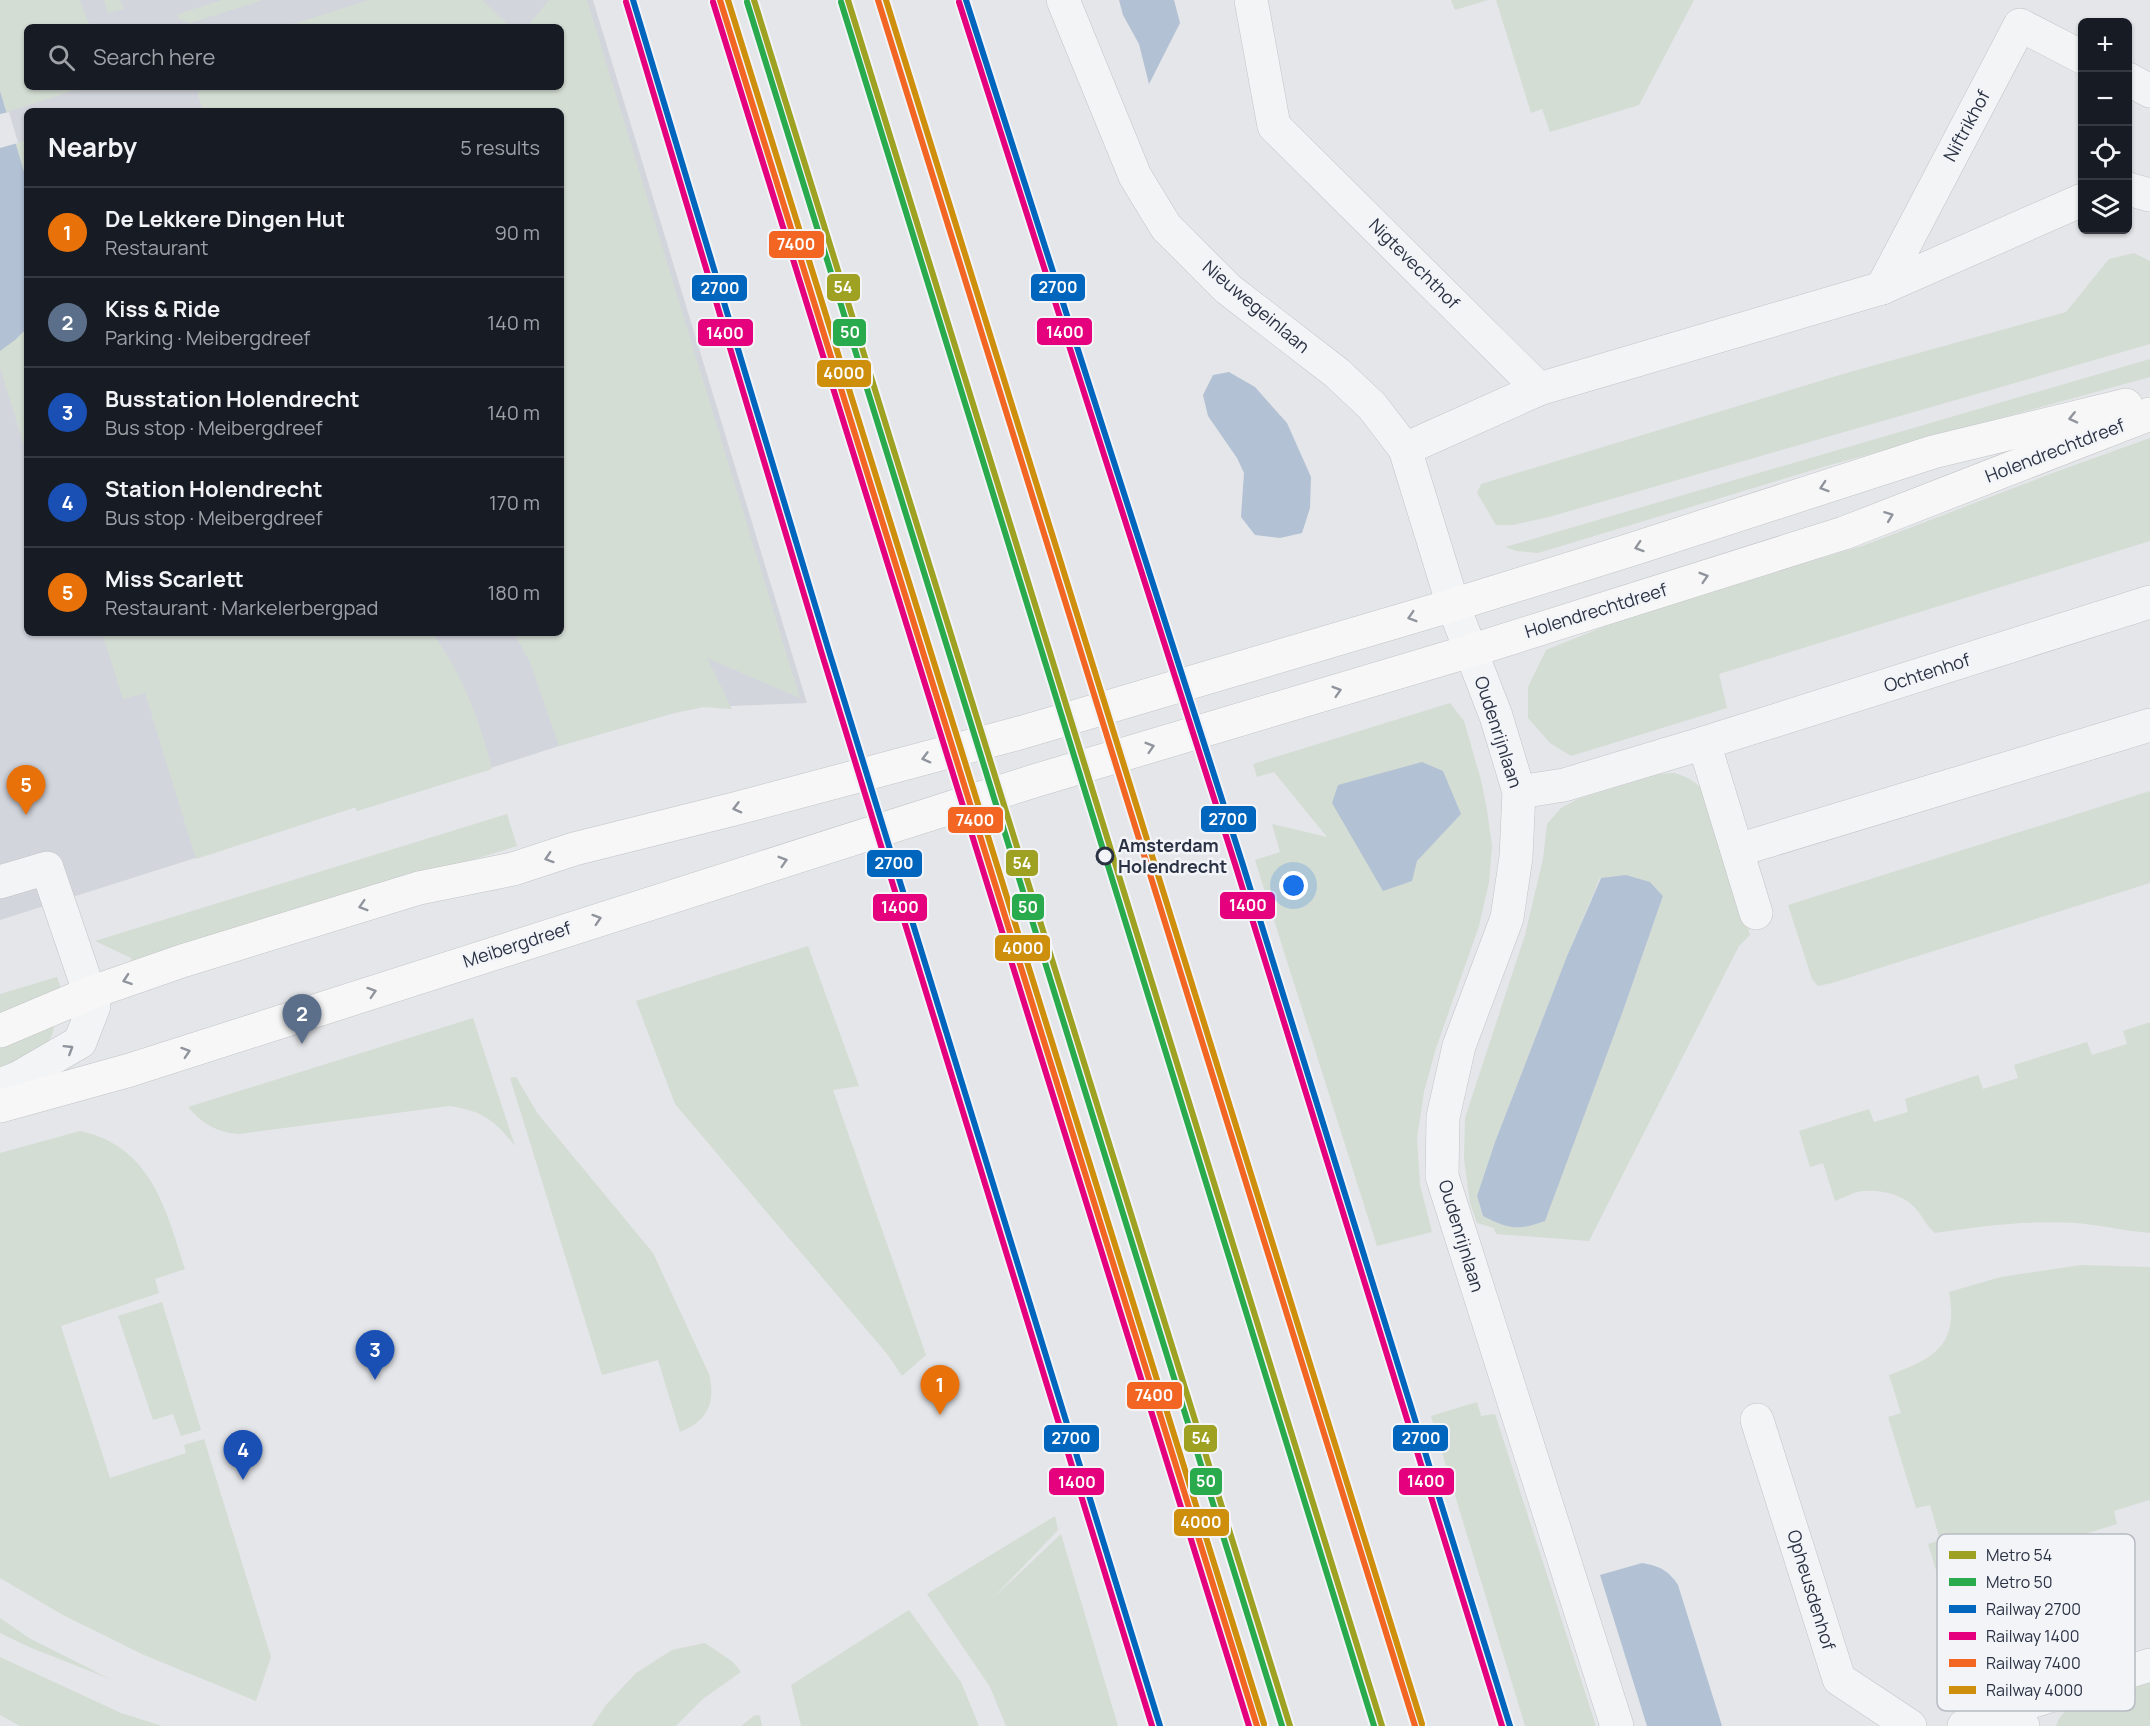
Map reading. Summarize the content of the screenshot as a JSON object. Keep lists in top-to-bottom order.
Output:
{
  "streets": {
    "main road": ["Holendrechtdreef", "Meibergdreef"],
    "street": [
      "Niftrikhof",
      "Nigtevechthof",
      "Nieuwegeinlaan",
      "Ochtenhof",
      "Oudenrijnlaan",
      "Opheusdenhof"
    ]
  },
  "crossings": [
    ["Nieuwegeinlaan", "Holendrechtdreef"],
    ["Nieuwegeinlaan", "Oudenrijnlaan"],
    ["Holendrechtdreef", "Oudenrijnlaan"],
    ["Holendrechtdreef", "Meibergdreef"],
    ["Ochtenhof", "Oudenrijnlaan"]
  ],
  "one_way": ["Meibergdreef"],
  "places": ["Amsterdam Holendrecht"],
  "lines": [
    "metro line 54",
    "rail line 2700",
    "rail line 7400",
    "rail line 4000",
    "metro line 50",
    "rail line 1400"
  ],
  "legend": [
    "Metro 54",
    "Metro 50",
    "Railway 2700",
    "Railway 1400",
    "Railway 7400",
    "Railway 4000"
  ],
  "page": {
    "map_buttons": ["+", "−"],
    "search": "Search here",
    "heading": ["Nearby", "5 results"],
    "list": [
      {
        "mark": "1",
        "name": "De Lekkere Dingen Hut",
        "note": "Restaurant",
        "value": "90 m"
      },
      {
        "mark": "2",
        "name": "Kiss & Ride",
        "note": "Parking · Meibergdreef",
        "value": "140 m"
      },
      {
        "mark": "3",
        "name": "Busstation Holendrecht",
        "note": "Bus stop · Meibergdreef",
        "value": "140 m"
      },
      {
        "mark": "4",
        "name": "Station Holendrecht",
        "note": "Bus stop · Meibergdreef",
        "value": "170 m"
      },
      {
        "mark": "5",
        "name": "Miss Scarlett",
        "note": "Restaurant · Markelerbergpad",
        "value": "180 m"
      }
    ],
    "pins": [
      "5",
      "2",
      "3",
      "1",
      "4"
    ]
  }
}
